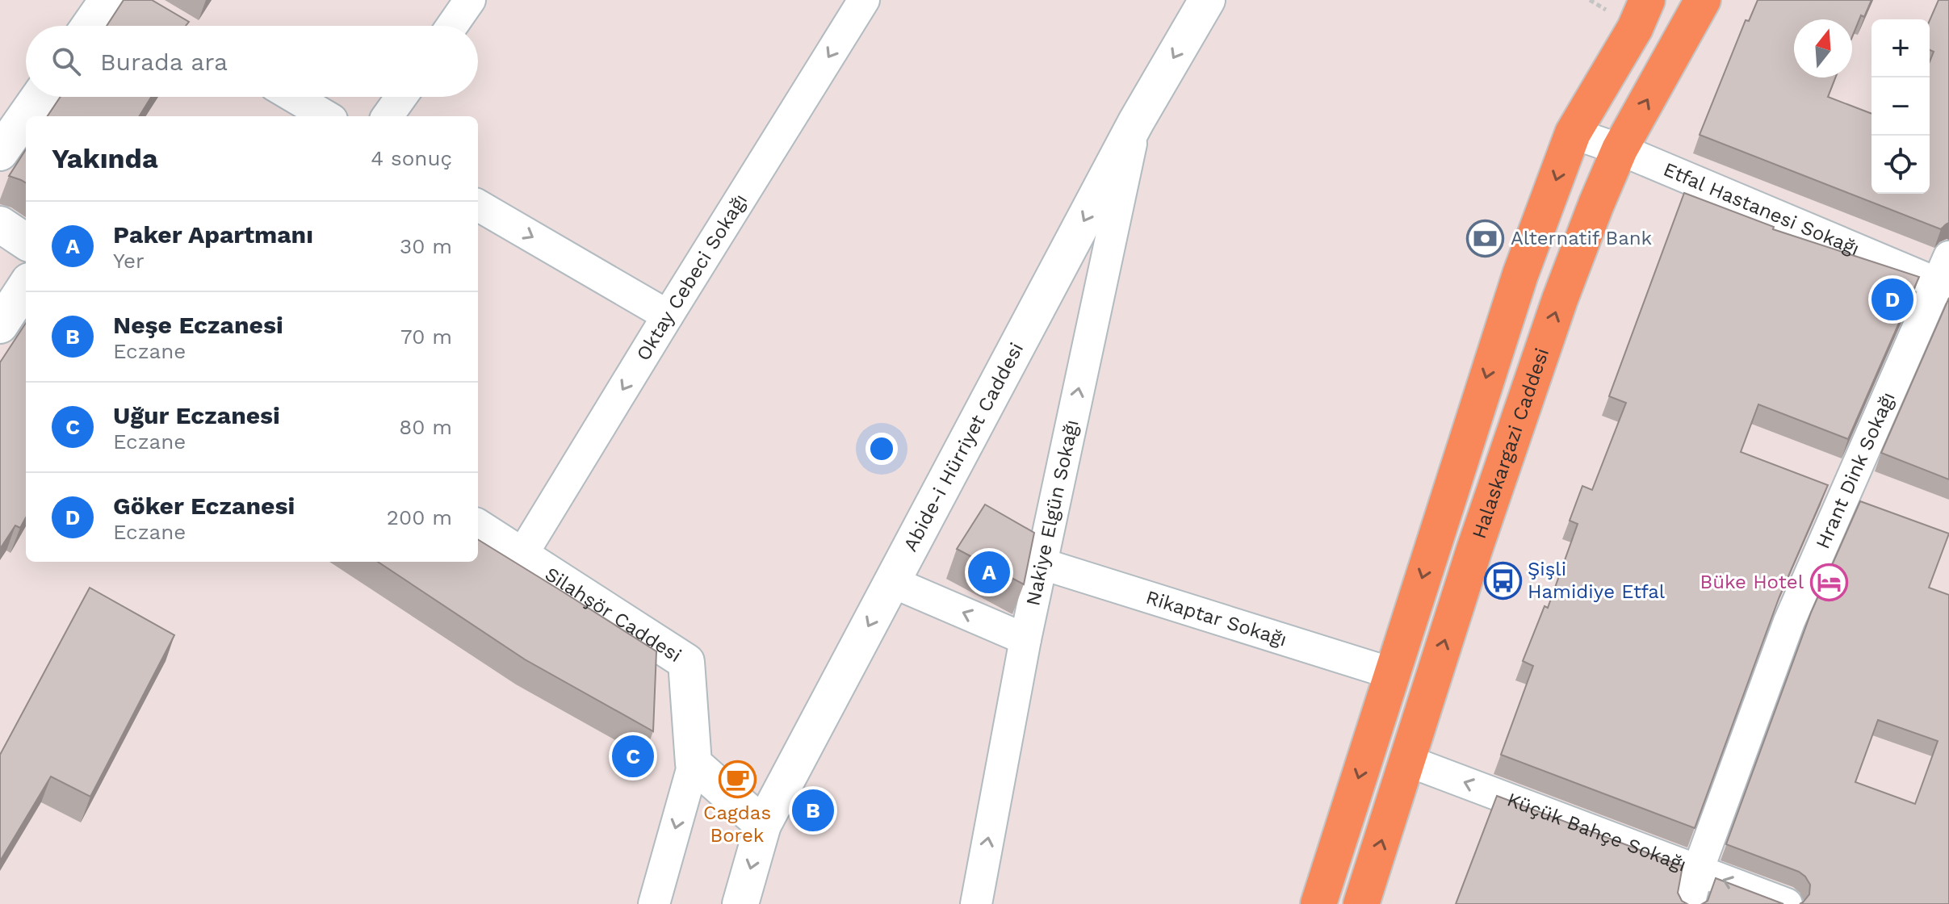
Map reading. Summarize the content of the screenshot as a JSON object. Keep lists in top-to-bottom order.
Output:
{
  "streets": {
    "main road": ["Halaskargazi Caddesi", "Abide-i Hürriyet Caddesi", "Silahşör Caddesi"],
    "street": [
      "Etfal Hastanesi Sokağı",
      "Oktay Cebeci Sokağı",
      "Hrant Dink Sokağı",
      "Nakiye Elgün Sokağı",
      "Rikaptar Sokağı",
      "Küçük Bahçe Sokağı"
    ]
  },
  "crossings": [
    ["Etfal Hastanesi Sokağı", "Halaskargazi Caddesi"],
    ["Etfal Hastanesi Sokağı", "Hrant Dink Sokağı"],
    ["Oktay Cebeci Sokağı", "Silahşör Caddesi"],
    ["Halaskargazi Caddesi", "Küçük Bahçe Sokağı"],
    ["Abide-i Hürriyet Caddesi", "Nakiye Elgün Sokağı"],
    ["Hrant Dink Sokağı", "Küçük Bahçe Sokağı"],
    ["Nakiye Elgün Sokağı", "Rikaptar Sokağı"]
  ],
  "one_way": [
    "Oktay Cebeci Sokağı",
    "Abide-i Hürriyet Caddesi",
    "Nakiye Elgün Sokağı",
    "Küçük Bahçe Sokağı"
  ],
  "places": {
    "bank": ["Alternatif Bank"],
    "bus stop": ["Şişli Hamidiye Etfal"],
    "hotel": ["Büke Hotel"],
    "cafe": ["Cagdas Borek"]
  },
  "north": "top",
  "page": {
    "map_buttons": ["+", "−"],
    "search": "Burada ara",
    "heading": ["Yakında", "4 sonuç"],
    "list": [
      {
        "mark": "A",
        "name": "Paker Apartmanı",
        "note": "Yer",
        "value": "30 m"
      },
      {
        "mark": "B",
        "name": "Neşe Eczanesi",
        "note": "Eczane",
        "value": "70 m"
      },
      {
        "mark": "C",
        "name": "Uğur Eczanesi",
        "note": "Eczane",
        "value": "80 m"
      },
      {
        "mark": "D",
        "name": "Göker Eczanesi",
        "note": "Eczane",
        "value": "200 m"
      }
    ],
    "pins": [
      "D",
      "A",
      "C",
      "B"
    ]
  }
}
